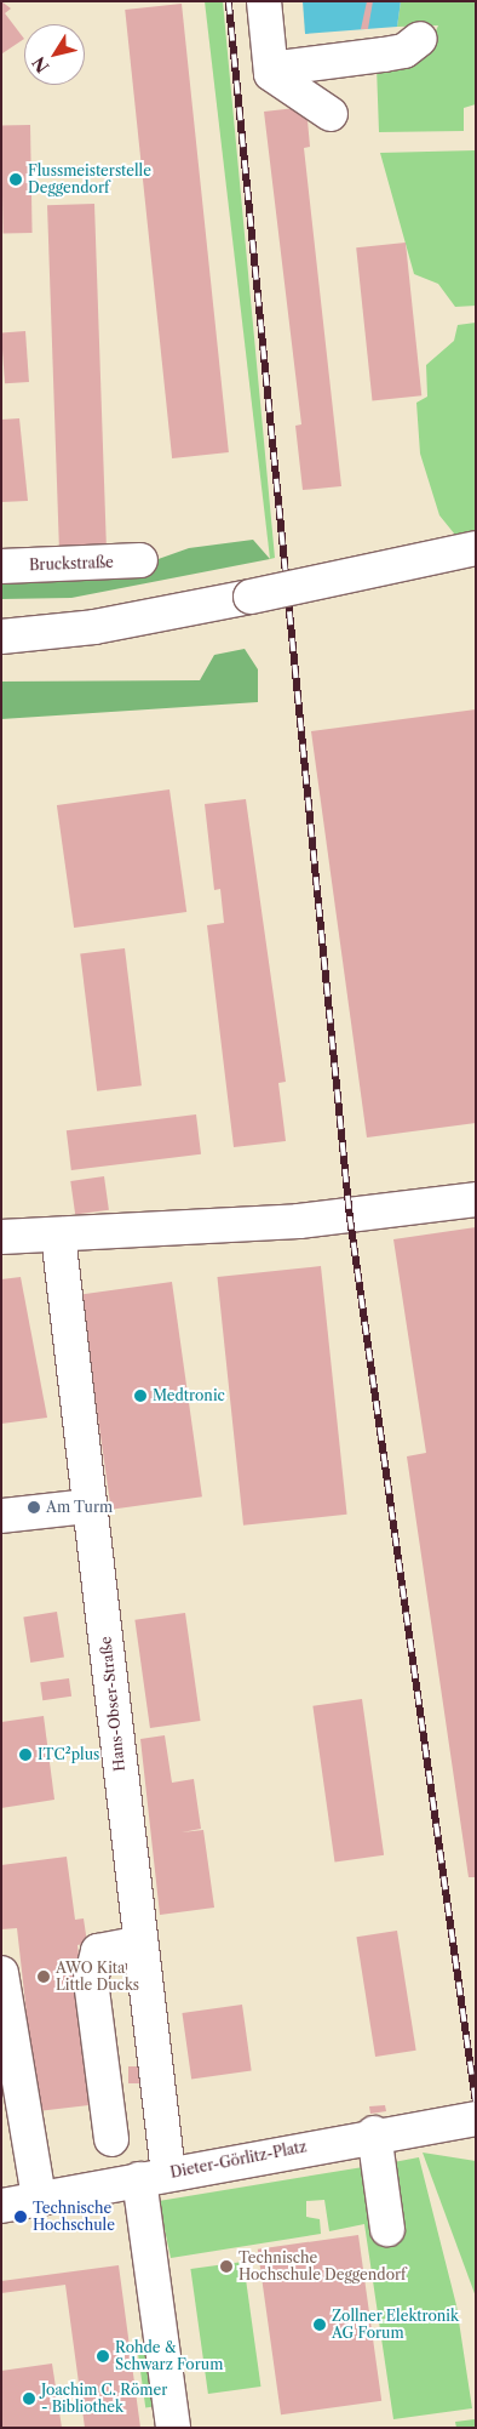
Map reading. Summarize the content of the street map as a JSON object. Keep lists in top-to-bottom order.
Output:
{
  "streets": {
    "street": ["Bruckstraße", "Hans-Obser-Straße", "Dieter-Görlitz-Platz"]
  },
  "crossings": [
    ["Hans-Obser-Straße", "Dieter-Görlitz-Platz"]
  ],
  "places": [
    "Flussmeisterstelle Deggendorf",
    "Medtronic",
    "Am Turm",
    "ITC²plus",
    "AWO Kita Little Ducks",
    "Technische Hochschule",
    "Technische Hochschule Deggendorf",
    "Zollner Elektronik AG Forum",
    "Rohde & Schwarz Forum",
    "Joachim C. Römer - Bibliothek"
  ],
  "north": "bottom left"
}
